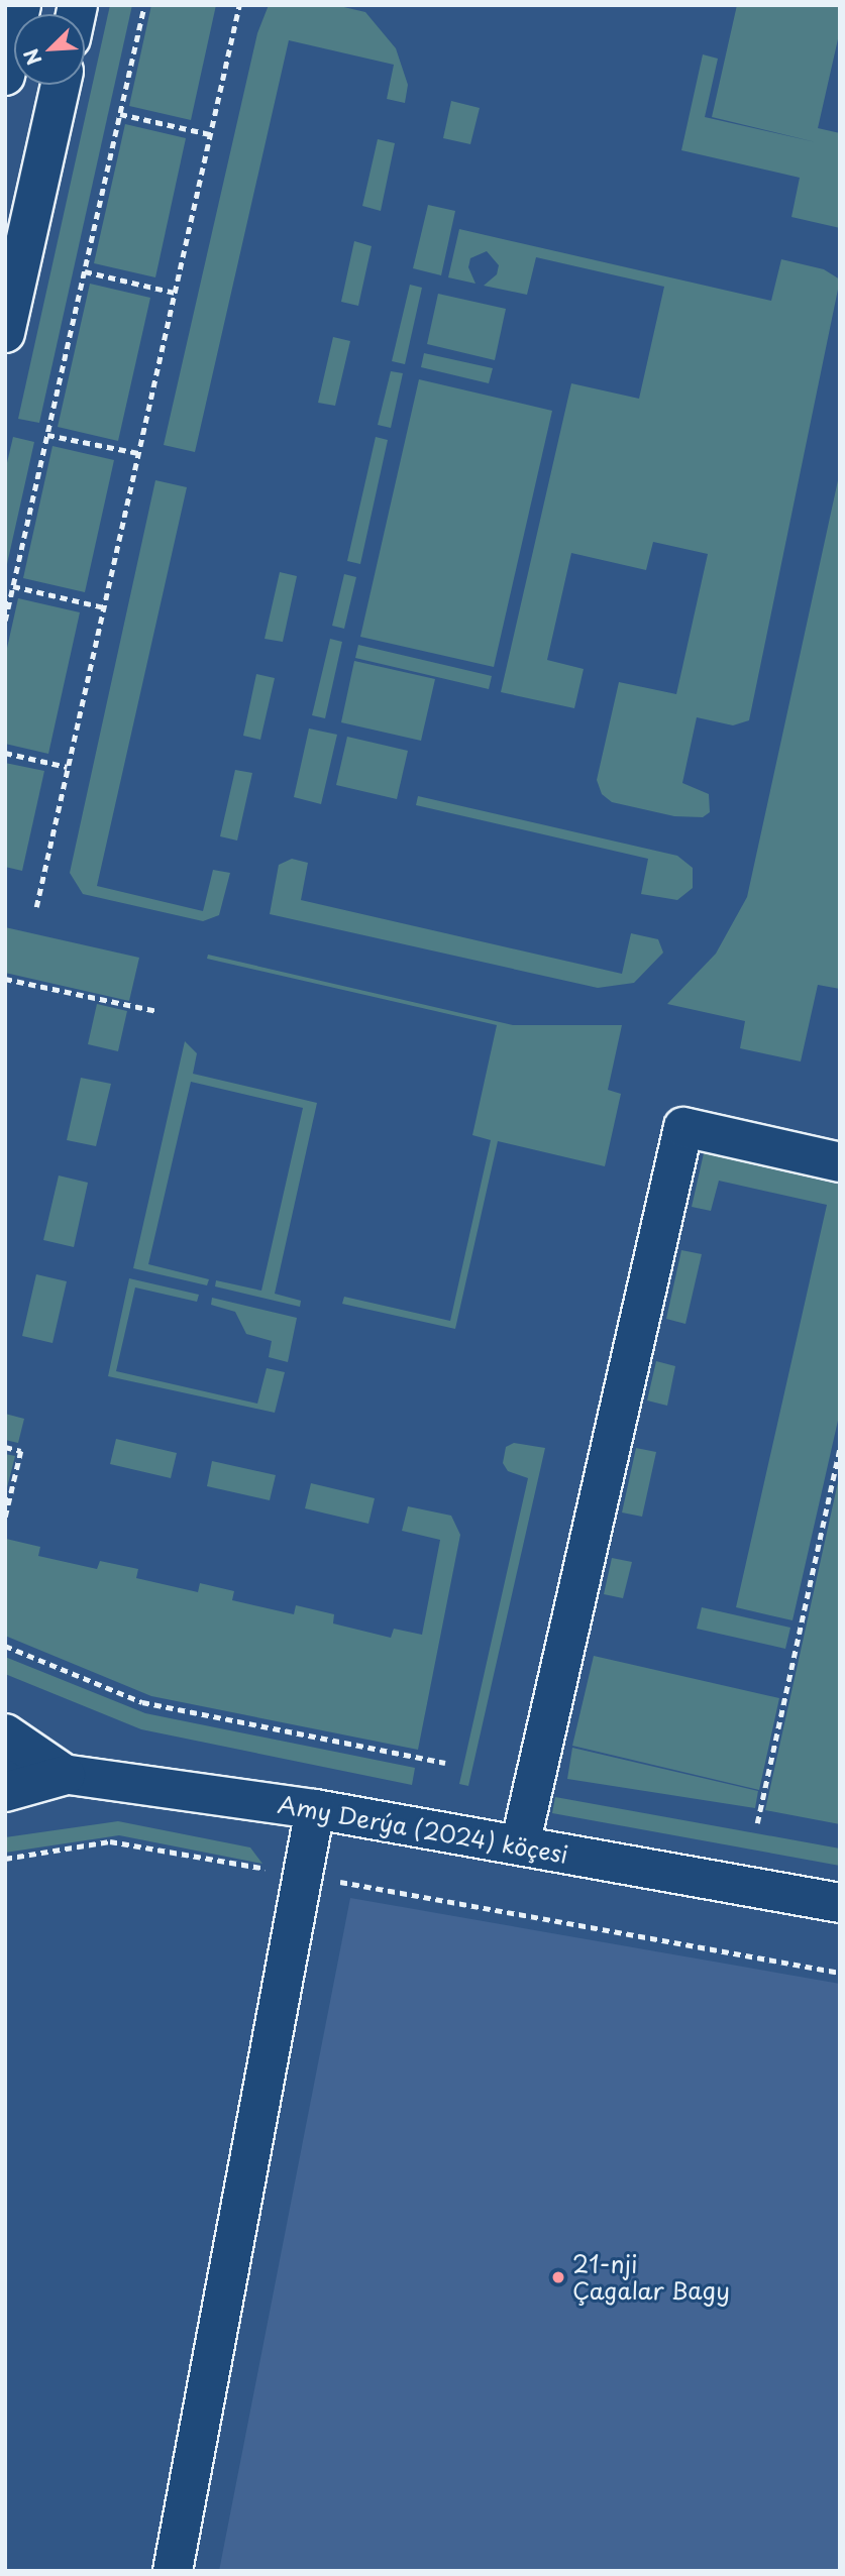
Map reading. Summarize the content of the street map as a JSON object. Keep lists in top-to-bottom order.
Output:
{
  "streets": {
    "street": ["Amy Derýa (2024) köçesi"]
  },
  "places": ["21-nji Çagalar Bagy"],
  "north": "bottom left"
}
